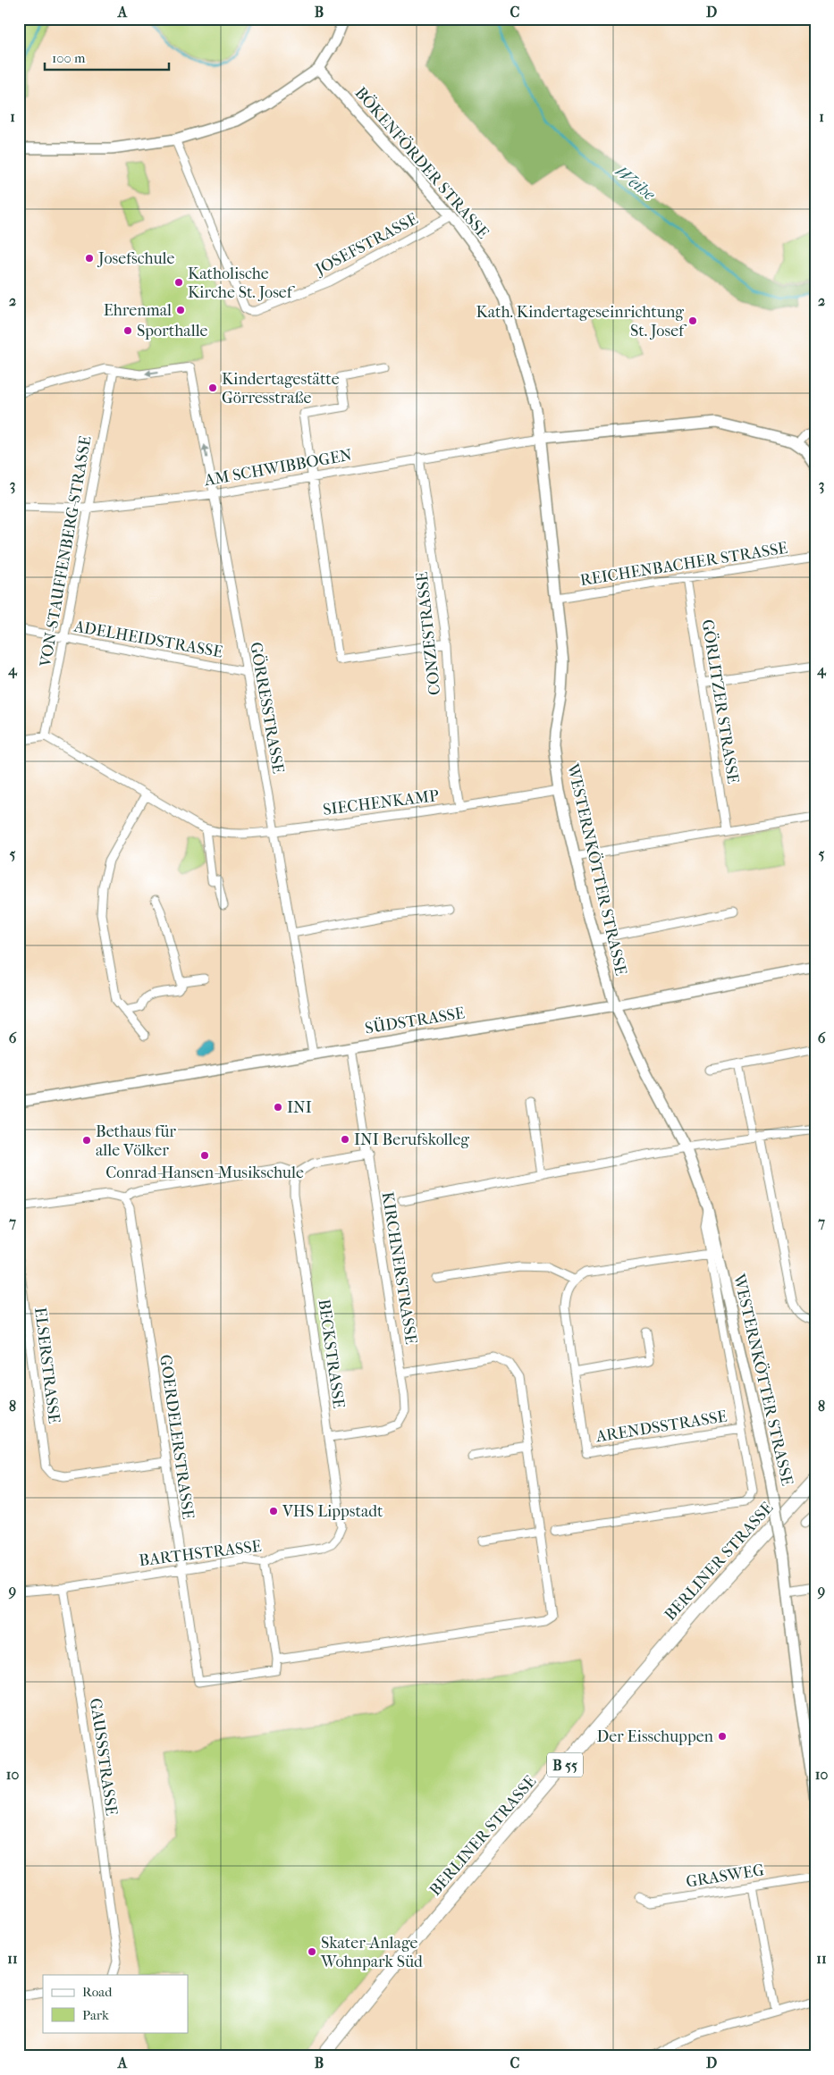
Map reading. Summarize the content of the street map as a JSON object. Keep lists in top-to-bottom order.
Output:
{
  "streets": {
    "main road": ["BERLINER STRASSE", "B 55"],
    "street": [
      "BÖKENFÖRDER STRASSE",
      "JOSEFSTRASSE",
      "AM SCHWIBBOGEN",
      "VON-STAUFFENBERG-STRASSE",
      "REICHENBACHER STRASSE",
      "CONZESTRASSE",
      "ADELHEIDSTRASSE",
      "GÖRLITZER STRASSE",
      "GÖRRESSTRASSE",
      "SIECHENKAMP",
      "WESTERNKÖTTER STRASSE",
      "SÜDSTRASSE",
      "KIRCHNERSTRASSE",
      "BECKSTRASSE",
      "ELSERSTRASSE",
      "ARENDSSTRASSE",
      "GOERDELERSTRASSE",
      "BARTHSTRASSE",
      "GAUSSSTRASSE",
      "GRASWEG"
    ]
  },
  "crossings": [
    ["BÖKENFÖRDER STRASSE", "JOSEFSTRASSE"],
    ["BÖKENFÖRDER STRASSE", "AM SCHWIBBOGEN"],
    ["BÖKENFÖRDER STRASSE", "WESTERNKÖTTER STRASSE"],
    ["AM SCHWIBBOGEN", "VON-STAUFFENBERG-STRASSE"],
    ["AM SCHWIBBOGEN", "CONZESTRASSE"],
    ["AM SCHWIBBOGEN", "GÖRRESSTRASSE"],
    ["AM SCHWIBBOGEN", "WESTERNKÖTTER STRASSE"],
    ["VON-STAUFFENBERG-STRASSE", "ADELHEIDSTRASSE"],
    ["VON-STAUFFENBERG-STRASSE", "GÖRRESSTRASSE"],
    ["VON-STAUFFENBERG-STRASSE", "SIECHENKAMP"],
    ["REICHENBACHER STRASSE", "GÖRLITZER STRASSE"],
    ["REICHENBACHER STRASSE", "WESTERNKÖTTER STRASSE"],
    ["CONZESTRASSE", "SIECHENKAMP"],
    ["ADELHEIDSTRASSE", "GÖRRESSTRASSE"],
    ["GÖRRESSTRASSE", "SIECHENKAMP"],
    ["GÖRRESSTRASSE", "SÜDSTRASSE"],
    ["SIECHENKAMP", "WESTERNKÖTTER STRASSE"],
    ["WESTERNKÖTTER STRASSE", "SÜDSTRASSE"],
    ["WESTERNKÖTTER STRASSE", "ARENDSSTRASSE"],
    ["SÜDSTRASSE", "KIRCHNERSTRASSE"],
    ["KIRCHNERSTRASSE", "BECKSTRASSE"],
    ["BECKSTRASSE", "BARTHSTRASSE"],
    ["ELSERSTRASSE", "GOERDELERSTRASSE"],
    ["GOERDELERSTRASSE", "BARTHSTRASSE"],
    ["BARTHSTRASSE", "GAUSSSTRASSE"]
  ],
  "water": ["Weihe"],
  "places": [
    "Josefschule",
    "Katholische Kirche St. Josef",
    "Ehrenmal",
    "Kath. Kindertageseinrichtung St. Josef",
    "Sporthalle",
    "Kindertagestätte Görresstraße",
    "INI",
    "INI Berufskolleg",
    "Bethaus für alle Völker",
    "Conrad-Hansen-Musikschule",
    "VHS Lippstadt",
    "Der Eisschuppen",
    "Skater-Anlage Wohnpark Süd"
  ],
  "legend": ["Road", "Park"],
  "scale_bar": "100 m",
  "grid": {
    "columns": [
      "A",
      "B",
      "C",
      "D"
    ],
    "rows": [
      "1",
      "2",
      "3",
      "4",
      "5",
      "6",
      "7",
      "8",
      "9",
      "10",
      "11"
    ]
  }
}
